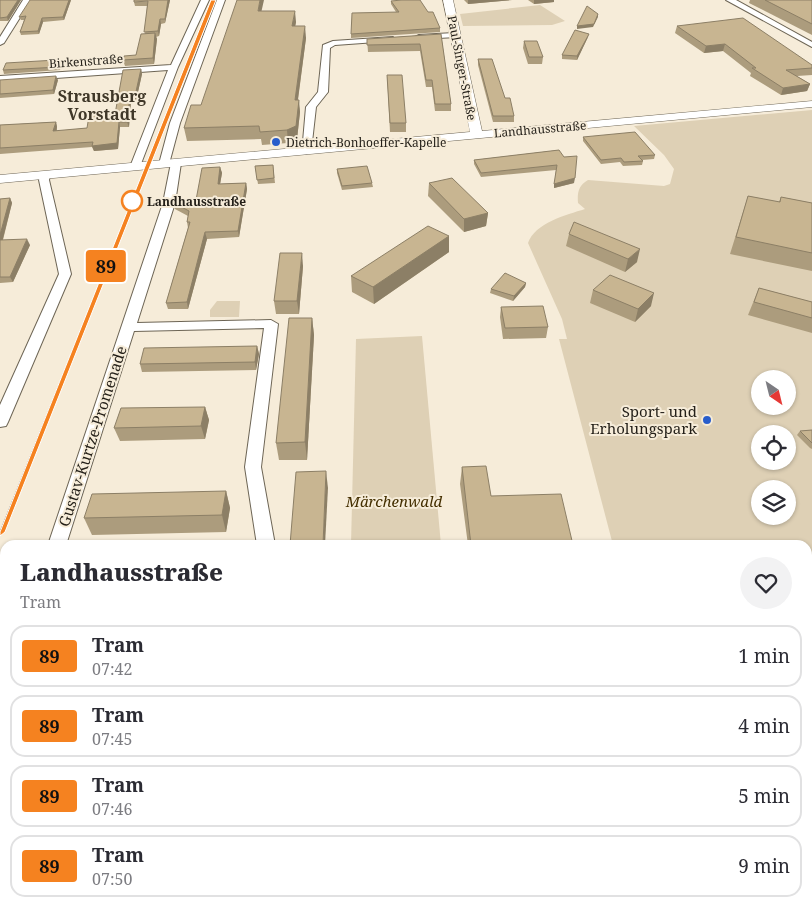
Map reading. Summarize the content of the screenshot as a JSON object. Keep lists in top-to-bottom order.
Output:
{
  "streets": {
    "street": [
      "Birkenstraße",
      "Paul-Singer-Straße",
      "Landhausstraße",
      "Gustav-Kurtze-Promenade"
    ]
  },
  "crossings": [
    ["Paul-Singer-Straße", "Landhausstraße"],
    ["Landhausstraße", "Gustav-Kurtze-Promenade"]
  ],
  "districts": ["Strausberg Vorstadt"],
  "parks": ["Märchenwald"],
  "places": ["Dietrich-Bonhoeffer-Kapelle", "Landhausstraße", "Sport- und Erholungspark"],
  "lines": ["tram line 89"],
  "north": "bottom right",
  "page": {
    "on_map": "89",
    "heading": ["Landhausstraße", "Tram"],
    "list": [
      {
        "mark": "89",
        "name": "Tram",
        "note": "07:42",
        "value": "1 min"
      },
      {
        "mark": "89",
        "name": "Tram",
        "note": "07:45",
        "value": "4 min"
      },
      {
        "mark": "89",
        "name": "Tram",
        "note": "07:46",
        "value": "5 min"
      },
      {
        "mark": "89",
        "name": "Tram",
        "note": "07:50",
        "value": "9 min"
      }
    ]
  }
}
